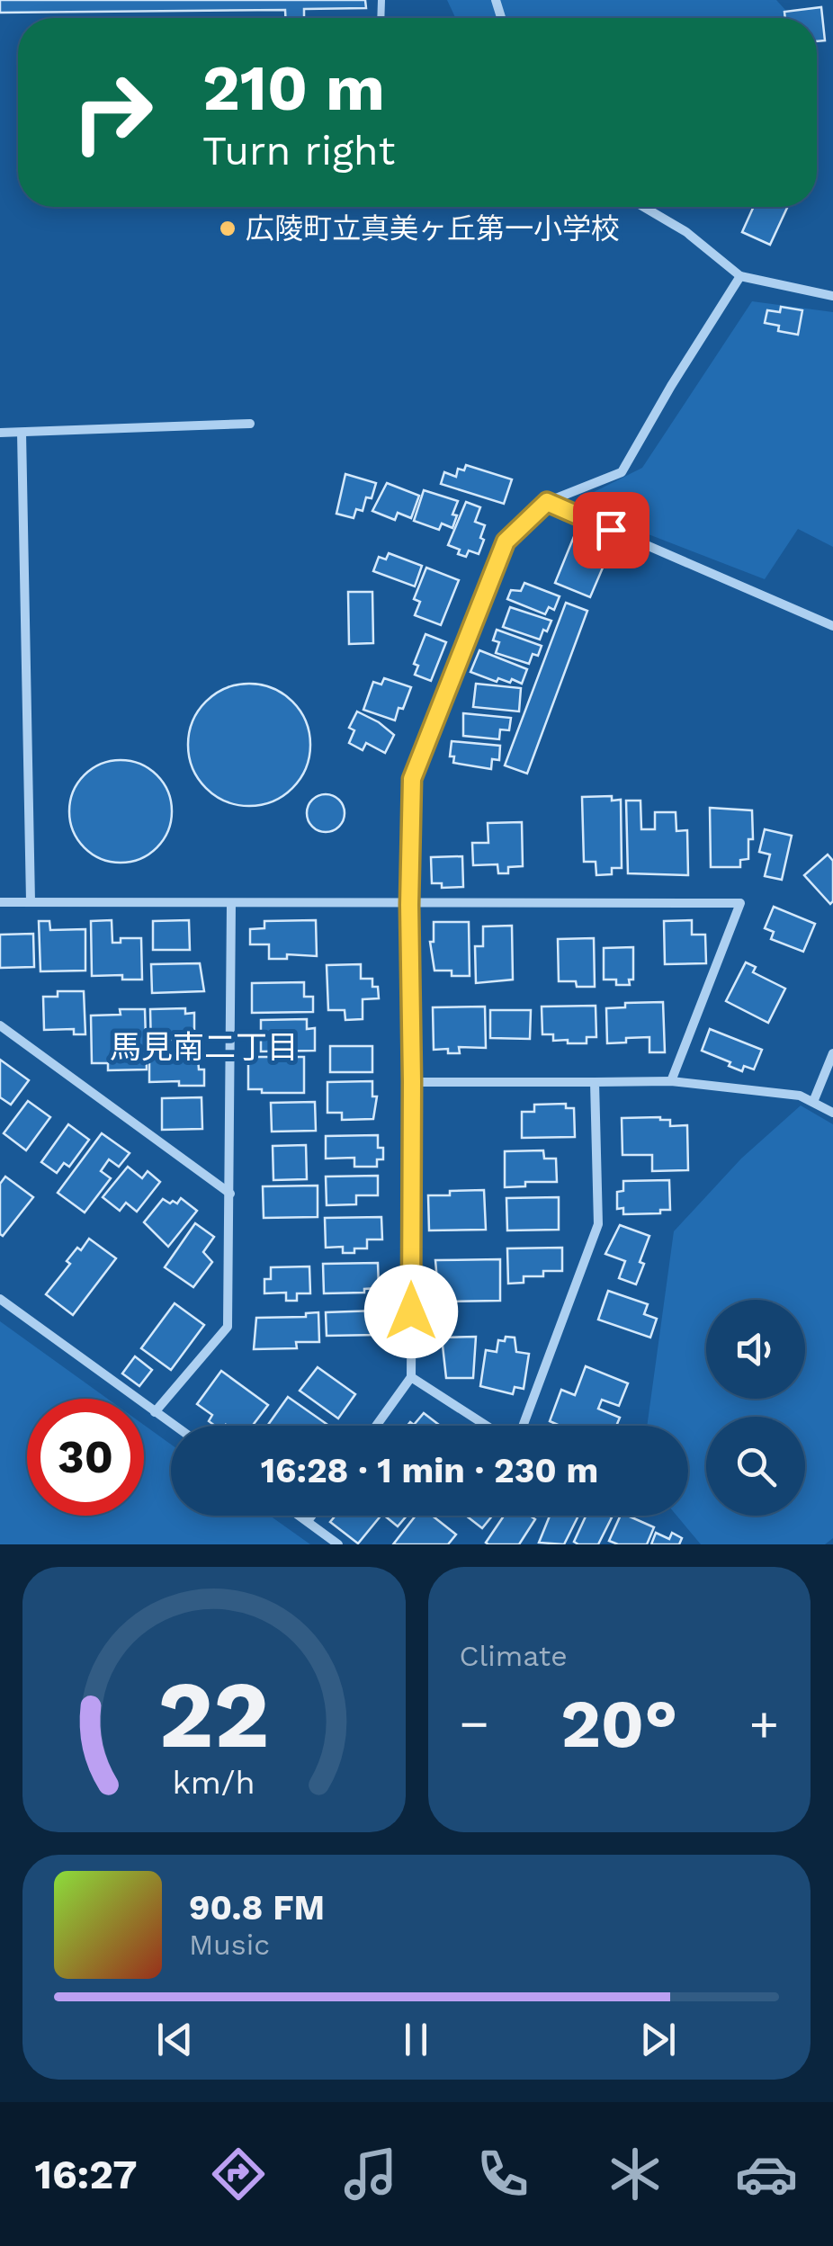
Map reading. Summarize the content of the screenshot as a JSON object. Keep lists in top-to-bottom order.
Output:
{
  "districts": ["馬見南二丁目"],
  "places": ["広陵町立真美ヶ丘第一小学校"],
  "page": {
    "turn": ["210 m", "Turn right"],
    "limit": "30",
    "trip": "16:28 · 1 min · 230 m",
    "tile": "Climate",
    "heat": ["−", "20°", "+"],
    "song": ["90.8 FM", "Music"],
    "tabs": "16:27",
    "gauge": ["22", "km/h"]
  }
}
